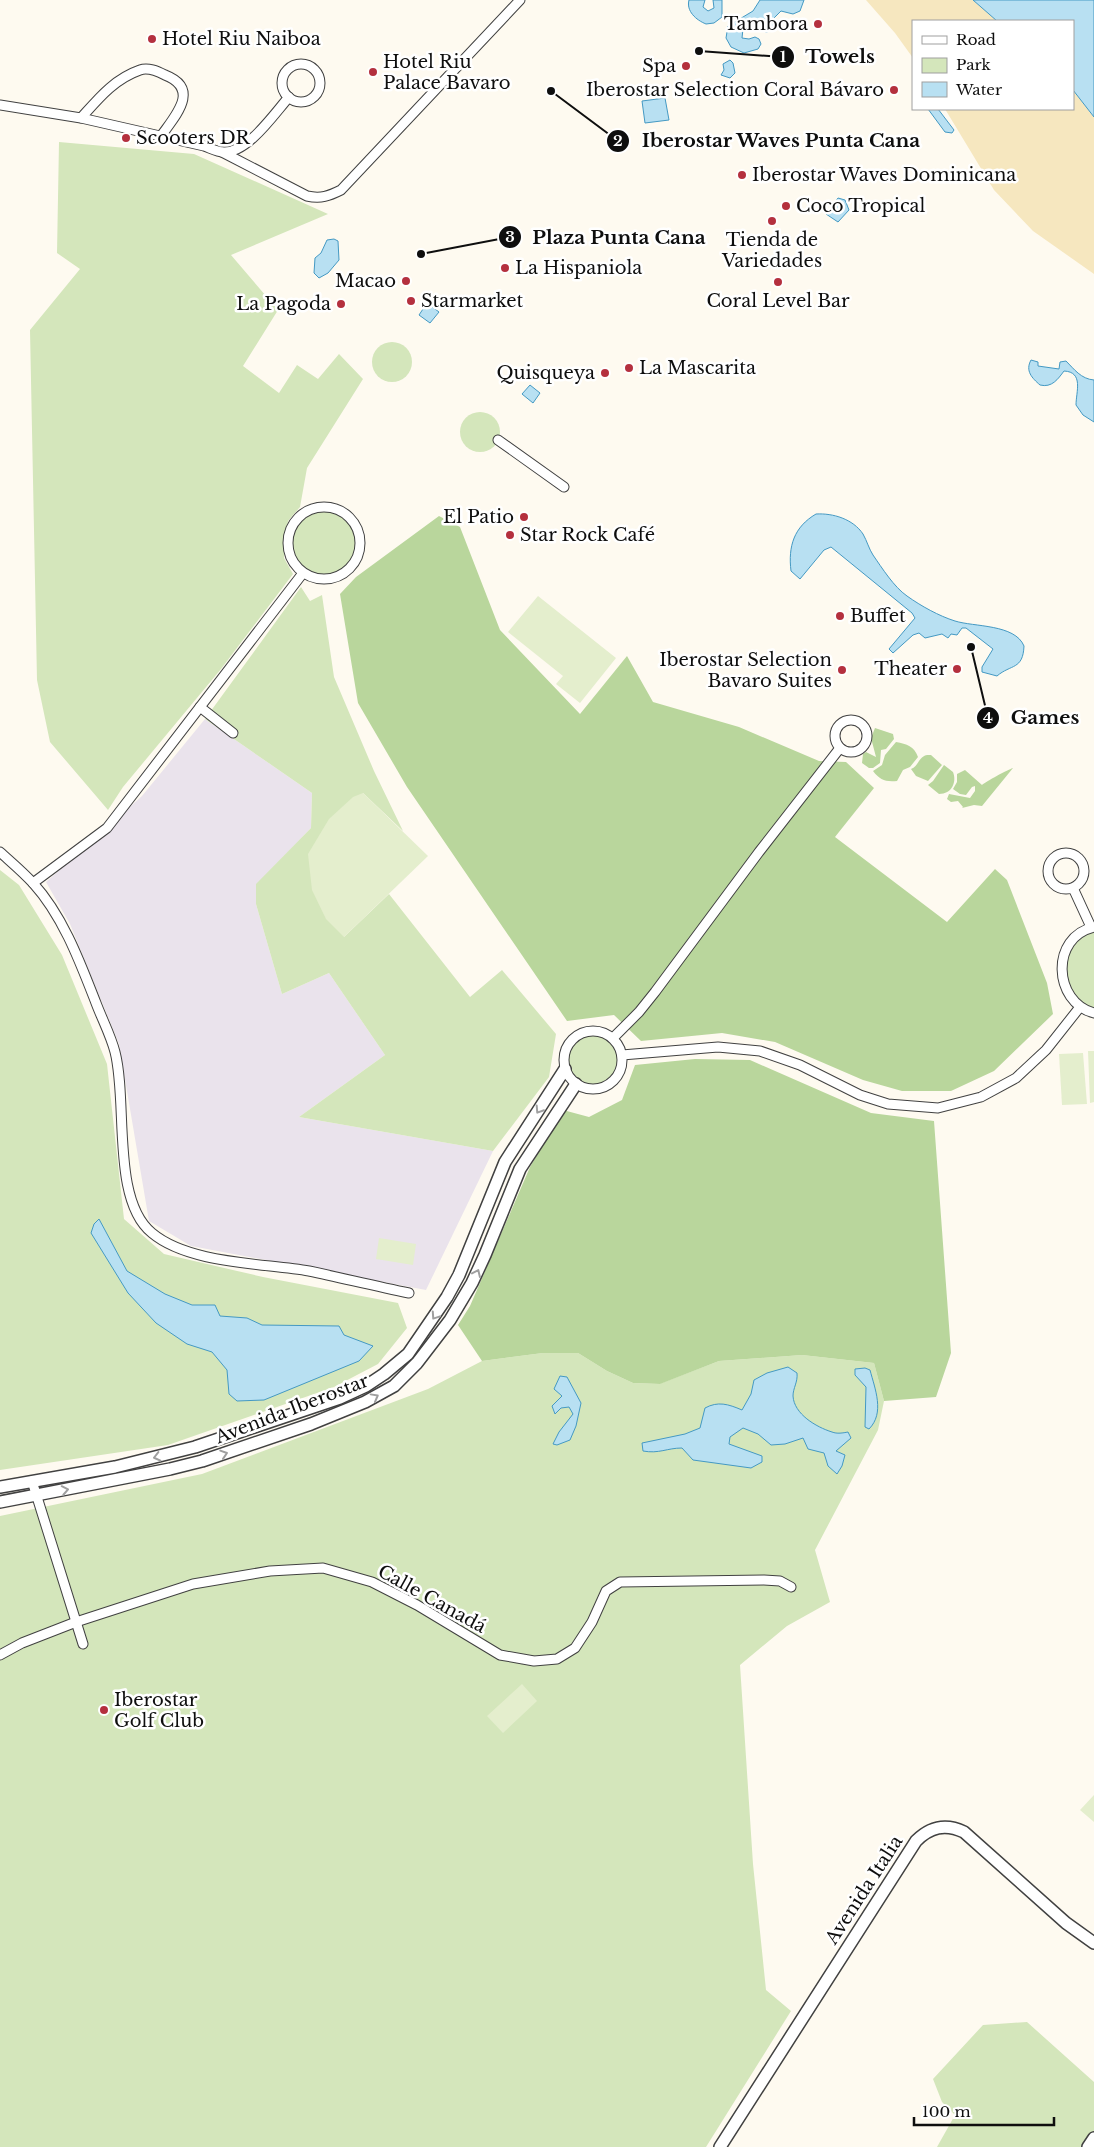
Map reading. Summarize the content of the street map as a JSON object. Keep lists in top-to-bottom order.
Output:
{
  "streets": {
    "street": ["Avenida Iberostar", "Calle Canadá", "Avenida Italia"]
  },
  "places": [
    "Tambora",
    "Hotel Riu Naiboa",
    "Towels",
    "Spa",
    "Hotel Riu Palace Bavaro",
    "Iberostar Selection Coral Bávaro",
    "Iberostar Waves Punta Cana",
    "Scooters DR",
    "Iberostar Waves Dominicana",
    "Coco Tropical",
    "Tienda de Variedades",
    "Plaza Punta Cana",
    "La Hispaniola",
    "Macao",
    "Coral Level Bar",
    "Starmarket",
    "La Pagoda",
    "La Mascarita",
    "Quisqueya",
    "El Patio",
    "Star Rock Café",
    "Buffet",
    "Games",
    "Theater",
    "Iberostar Selection Bavaro Suites",
    "Iberostar Golf Club"
  ],
  "legend": ["Road", "Park", "Water"],
  "scale_bar": "100 m"
}
